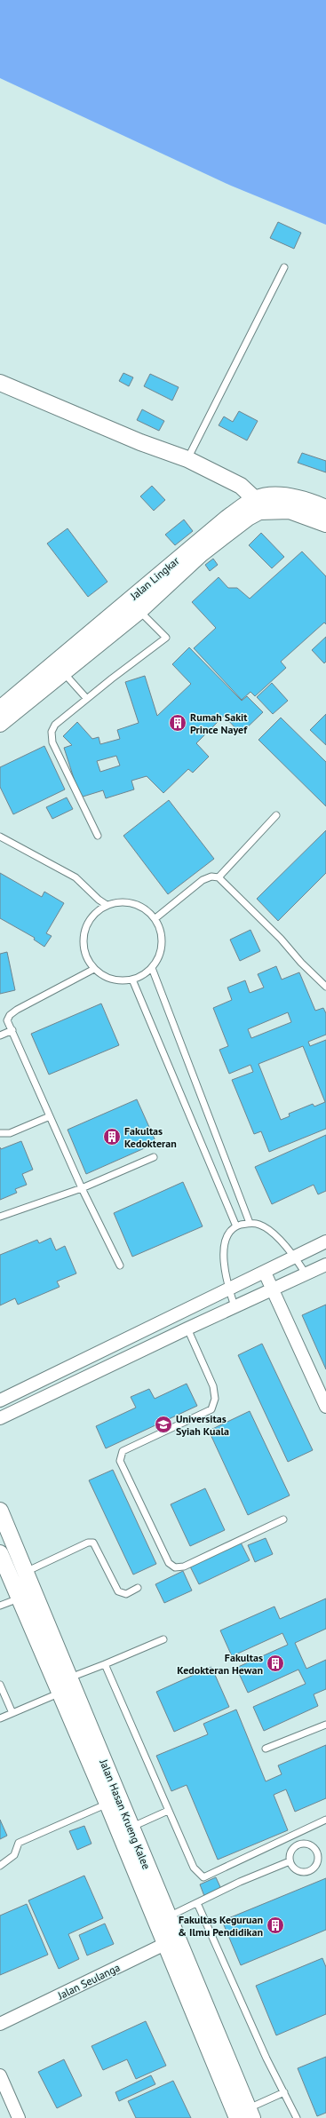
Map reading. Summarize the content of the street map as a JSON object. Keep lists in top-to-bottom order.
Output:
{
  "streets": {
    "street": ["Jalan Lingkar", "Jalan Hasan Krueng Kalee", "Jalan Seulanga"]
  },
  "crossings": [
    ["Jalan Hasan Krueng Kalee", "Jalan Seulanga"]
  ],
  "places": {
    "building": [
      "Rumah Sakit Prince Nayef",
      "Fakultas Kedokteran",
      "Fakultas Kedokteran Hewan",
      "Fakultas Keguruan & Ilmu Pendidikan"
    ],
    "school or university": ["Universitas Syiah Kuala"]
  }
}
